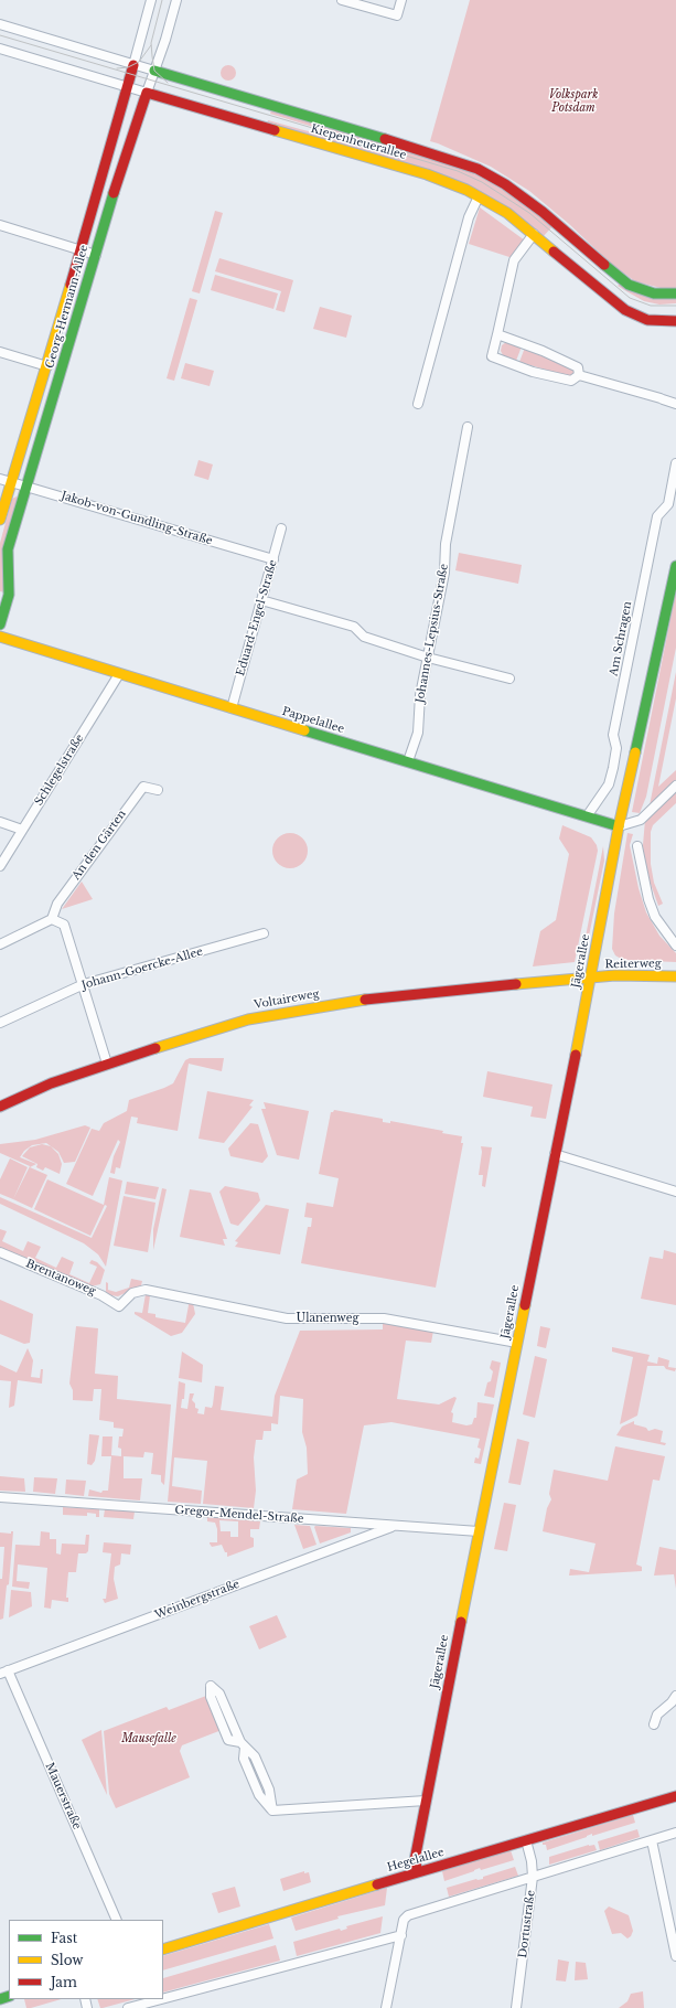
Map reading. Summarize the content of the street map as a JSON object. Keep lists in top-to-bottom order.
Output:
{
  "streets": {
    "street": [
      "Kiepenheuerallee",
      "Georg-Hermann-Allee",
      "Jakob-von-Gundling-Straße",
      "Eduard-Engel-Straße",
      "Johannes-Lepsius-Straße",
      "Am Schragen",
      "Pappelallee",
      "Schlegelstraße",
      "An den Gärten",
      "Jägerallee",
      "Reiterweg",
      "Johann-Goercke-Allee",
      "Voltaireweg",
      "Brentanoweg",
      "Ulanenweg",
      "Gregor-Mendel-Straße",
      "Weinbergstraße",
      "Mauerstraße",
      "Hegelallee",
      "Dortustraße"
    ]
  },
  "crossings": [
    ["Kiepenheuerallee", "Georg-Hermann-Allee"],
    ["Georg-Hermann-Allee", "Jakob-von-Gundling-Straße"],
    ["Jakob-von-Gundling-Straße", "Eduard-Engel-Straße"],
    ["Eduard-Engel-Straße", "Pappelallee"],
    ["Johannes-Lepsius-Straße", "Pappelallee"],
    ["Am Schragen", "Pappelallee"],
    ["Pappelallee", "Schlegelstraße"],
    ["Pappelallee", "Jägerallee"],
    ["Jägerallee", "Reiterweg"],
    ["Jägerallee", "Voltaireweg"],
    ["Jägerallee", "Ulanenweg"],
    ["Jägerallee", "Gregor-Mendel-Straße"],
    ["Jägerallee", "Hegelallee"],
    ["Reiterweg", "Voltaireweg"],
    ["Brentanoweg", "Ulanenweg"],
    ["Gregor-Mendel-Straße", "Weinbergstraße"],
    ["Weinbergstraße", "Mauerstraße"],
    ["Hegelallee", "Dortustraße"]
  ],
  "parks": ["Volkspark Potsdam", "Mausefalle"],
  "legend": ["Fast", "Slow", "Jam"]
}
